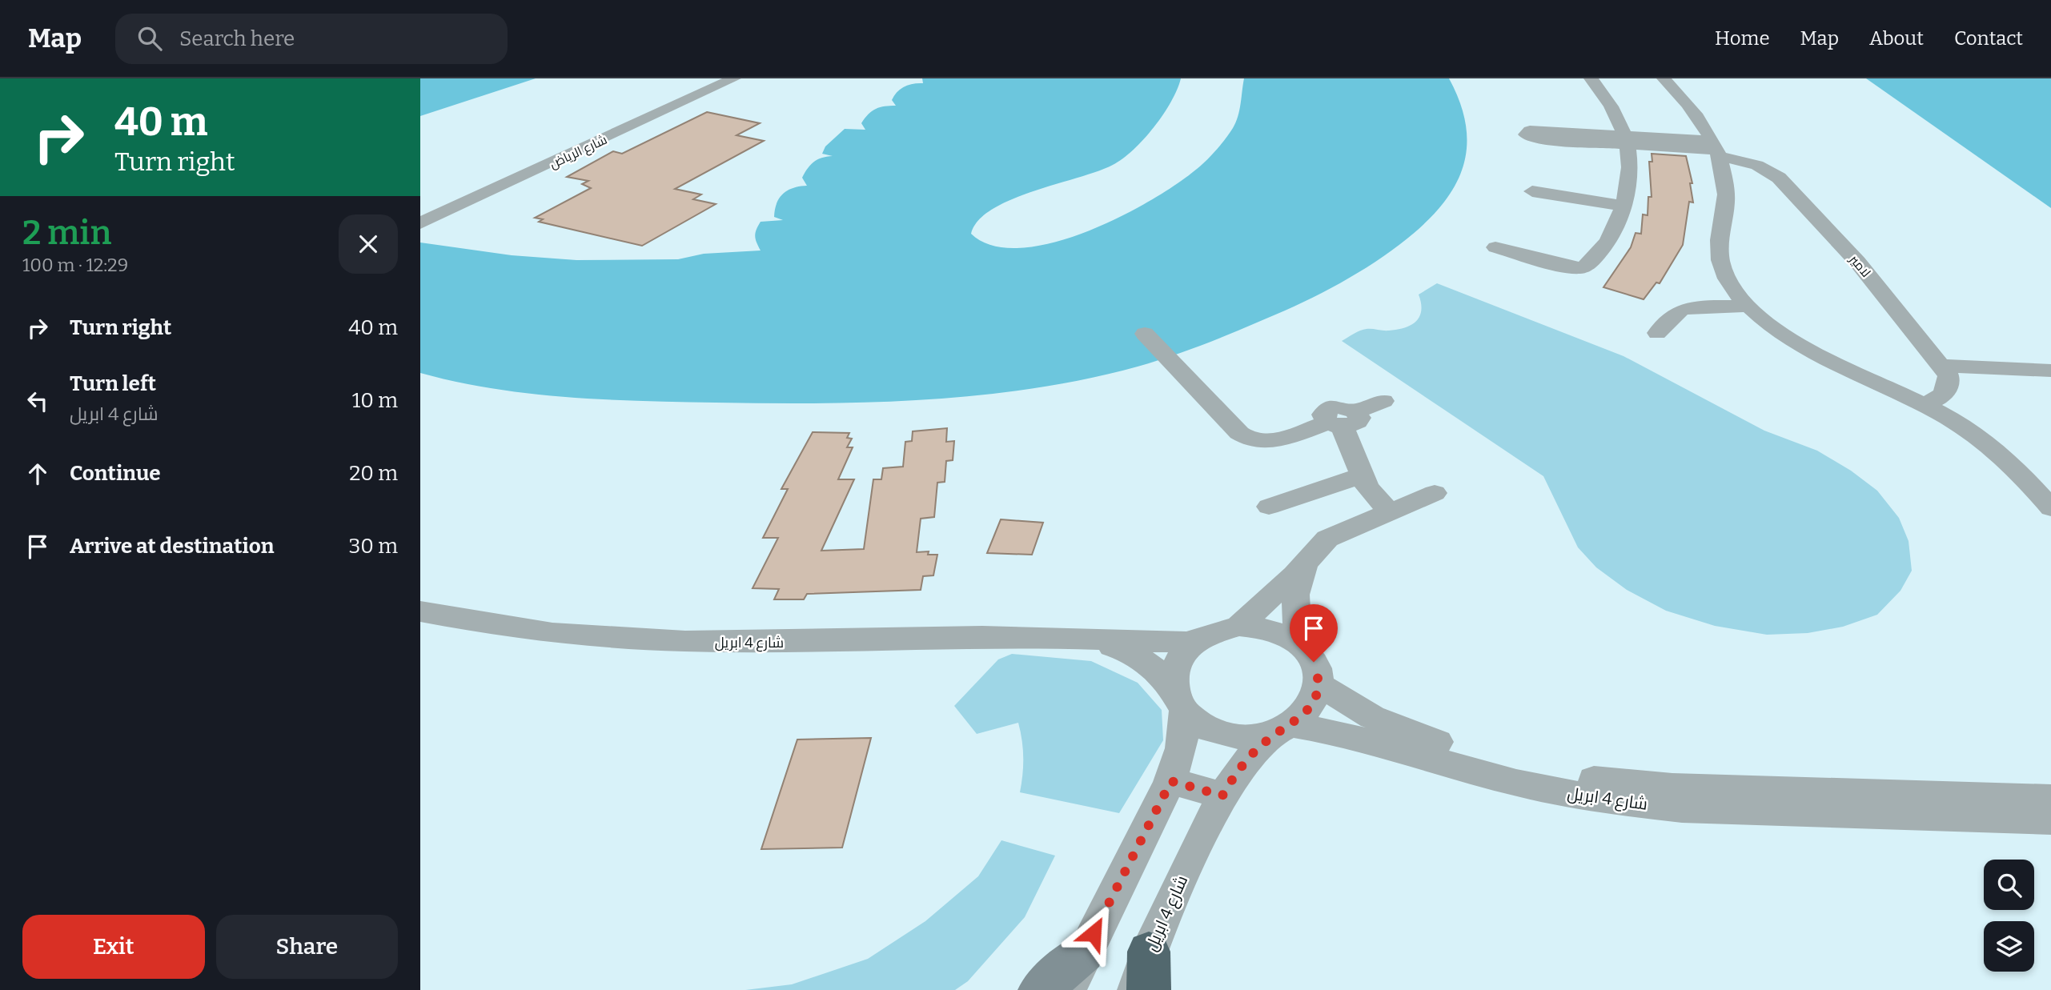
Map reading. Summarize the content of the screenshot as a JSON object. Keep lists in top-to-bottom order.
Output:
{
  "streets": {
    "street": ["شارع الرياض", "لامير", "شارع 4 ابريل"]
  },
  "page": {
    "header": "Map",
    "search": "Search here",
    "nav": [
      "Home",
      "Map",
      "About",
      "Contact"
    ],
    "turn": ["40 m", "Turn right"],
    "heading": ["2 min", "100 m · 12:29"],
    "list": [
      {
        "name": "Turn right",
        "value": "40 m"
      },
      {
        "name": "Turn left",
        "note": "شارع 4 ابريل",
        "value": "10 m"
      },
      {
        "name": "Continue",
        "value": "20 m"
      },
      {
        "name": "Arrive at destination",
        "value": "30 m"
      }
    ],
    "buttons": ["Exit", "Share"]
  }
}
